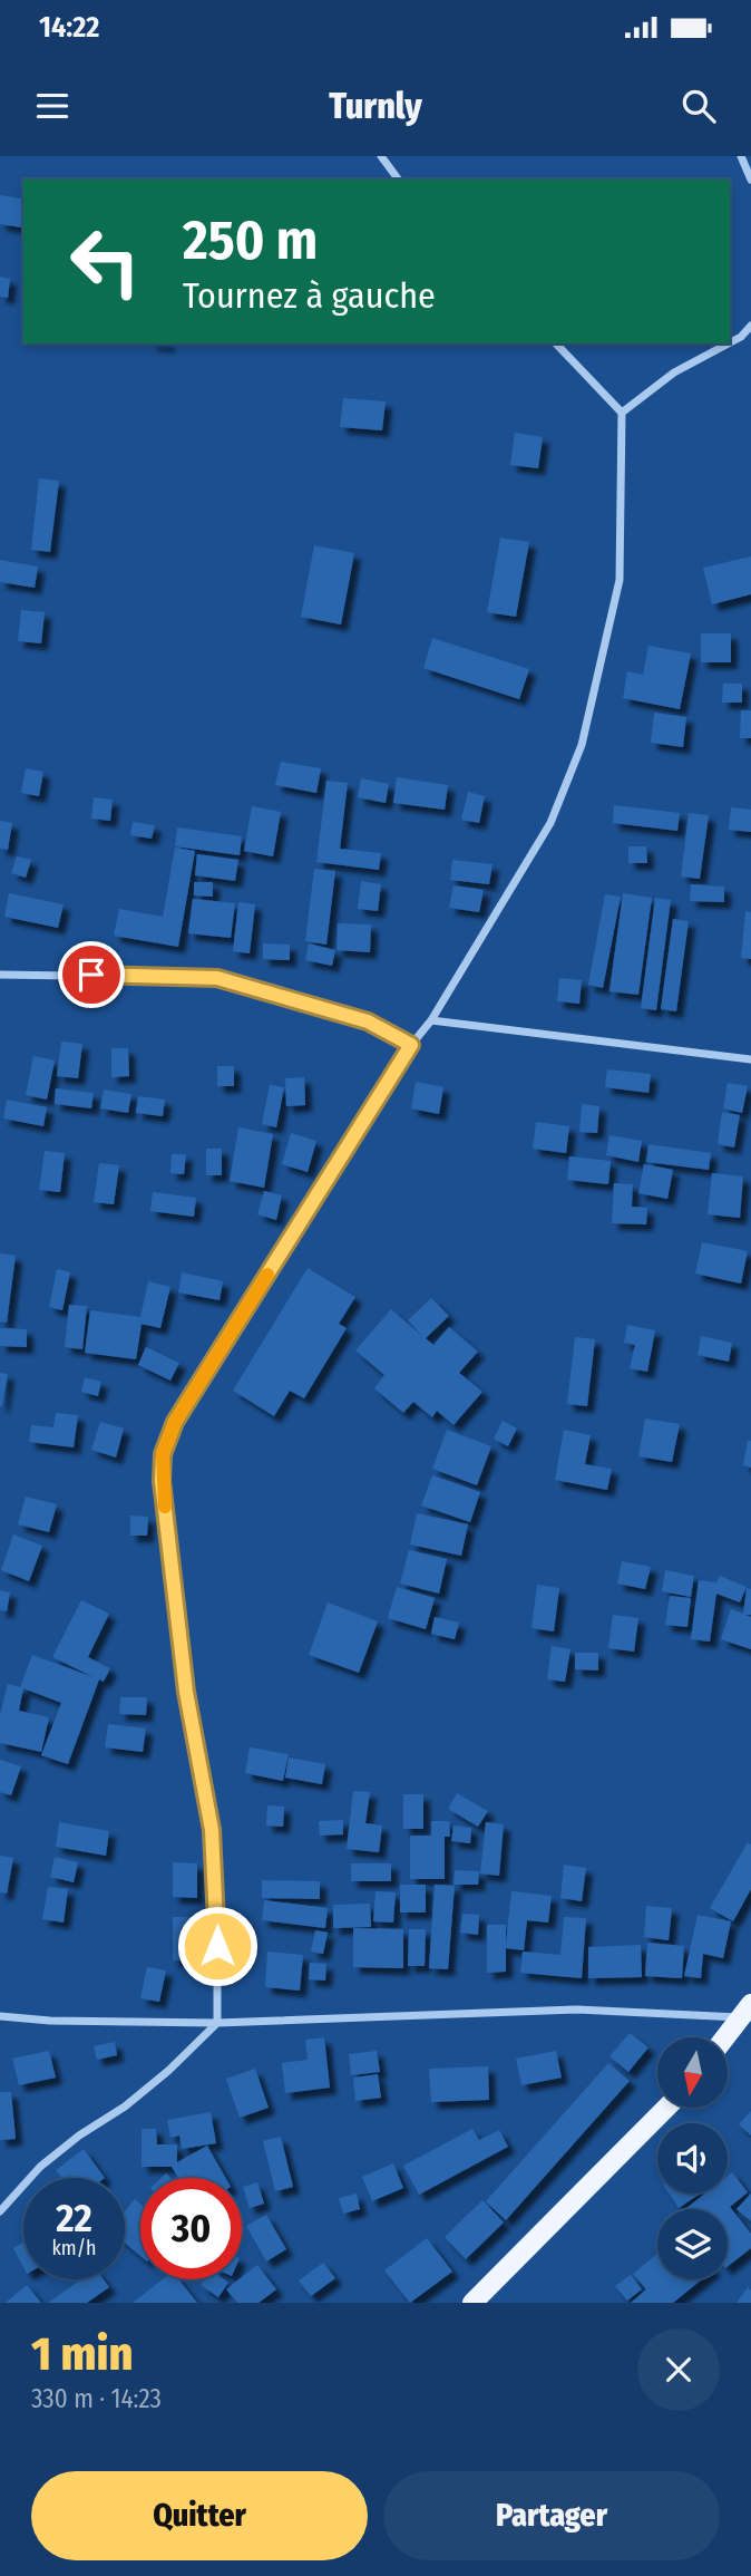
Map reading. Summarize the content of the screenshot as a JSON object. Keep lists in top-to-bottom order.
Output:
{
  "north": "bottom",
  "page": {
    "status": "14:22",
    "header": "Turnly",
    "turn": ["250 m", "Tournez à gauche"],
    "speed": "22 km/h",
    "limit": "30",
    "heading": ["1 min", "330 m · 14:23"],
    "buttons": ["Quitter", "Partager"]
  }
}
